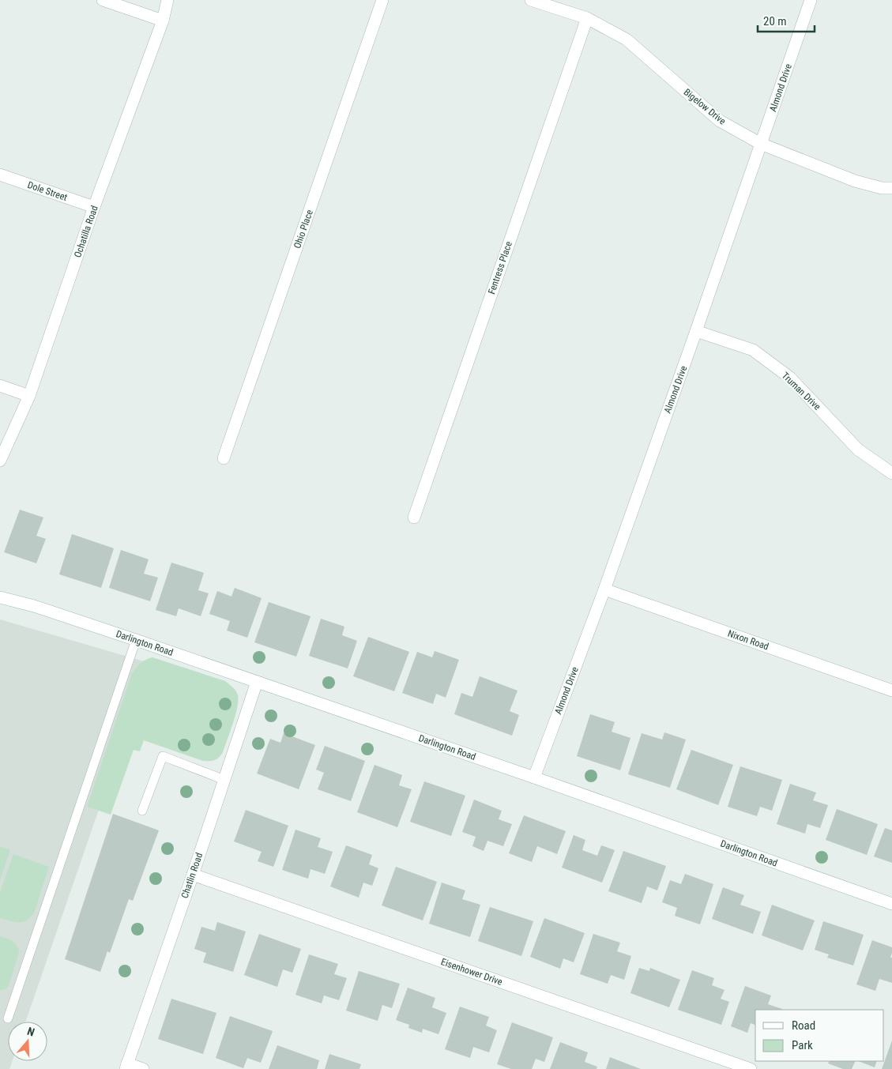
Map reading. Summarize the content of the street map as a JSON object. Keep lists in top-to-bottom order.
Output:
{
  "streets": {
    "street": [
      "Almond Drive",
      "Bigelow Drive",
      "Dole Street",
      "Ohio Place",
      "Ochatilla Road",
      "Fentress Place",
      "Truman Drive",
      "Nixon Road",
      "Darlington Road",
      "Chatlin Road",
      "Eisenhower Drive"
    ]
  },
  "crossings": [
    ["Almond Drive", "Bigelow Drive"],
    ["Almond Drive", "Truman Drive"],
    ["Almond Drive", "Nixon Road"],
    ["Almond Drive", "Darlington Road"],
    ["Bigelow Drive", "Fentress Place"],
    ["Dole Street", "Ochatilla Road"],
    ["Darlington Road", "Chatlin Road"],
    ["Chatlin Road", "Eisenhower Drive"]
  ],
  "legend": ["Road", "Park"],
  "scale_bar": "20 m",
  "north": "top"
}
